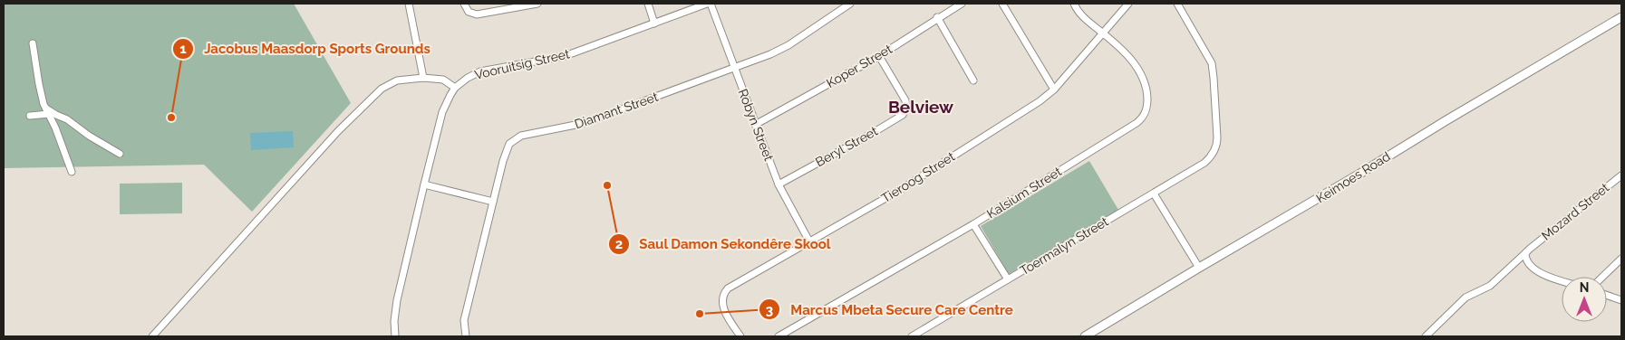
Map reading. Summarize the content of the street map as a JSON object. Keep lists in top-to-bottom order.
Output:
{
  "streets": {
    "street": [
      "Vooruitsig Street",
      "Koper Street",
      "Diamant Street",
      "Robyn Street",
      "Beryl Street",
      "Tieroog Street",
      "Keimoes Road",
      "Kalsium Street",
      "Mozard Street",
      "Toermalyn Street"
    ]
  },
  "crossings": [
    ["Vooruitsig Street", "Robyn Street"],
    ["Koper Street", "Robyn Street"],
    ["Koper Street", "Beryl Street"],
    ["Diamant Street", "Robyn Street"],
    ["Robyn Street", "Beryl Street"],
    ["Robyn Street", "Tieroog Street"],
    ["Tieroog Street", "Kalsium Street"]
  ],
  "districts": ["Belview"],
  "places": ["Jacobus Maasdorp Sports Grounds", "Saul Damon Sekondêre Skool", "Marcus Mbeta Secure Care Centre"],
  "north": "top"
}
